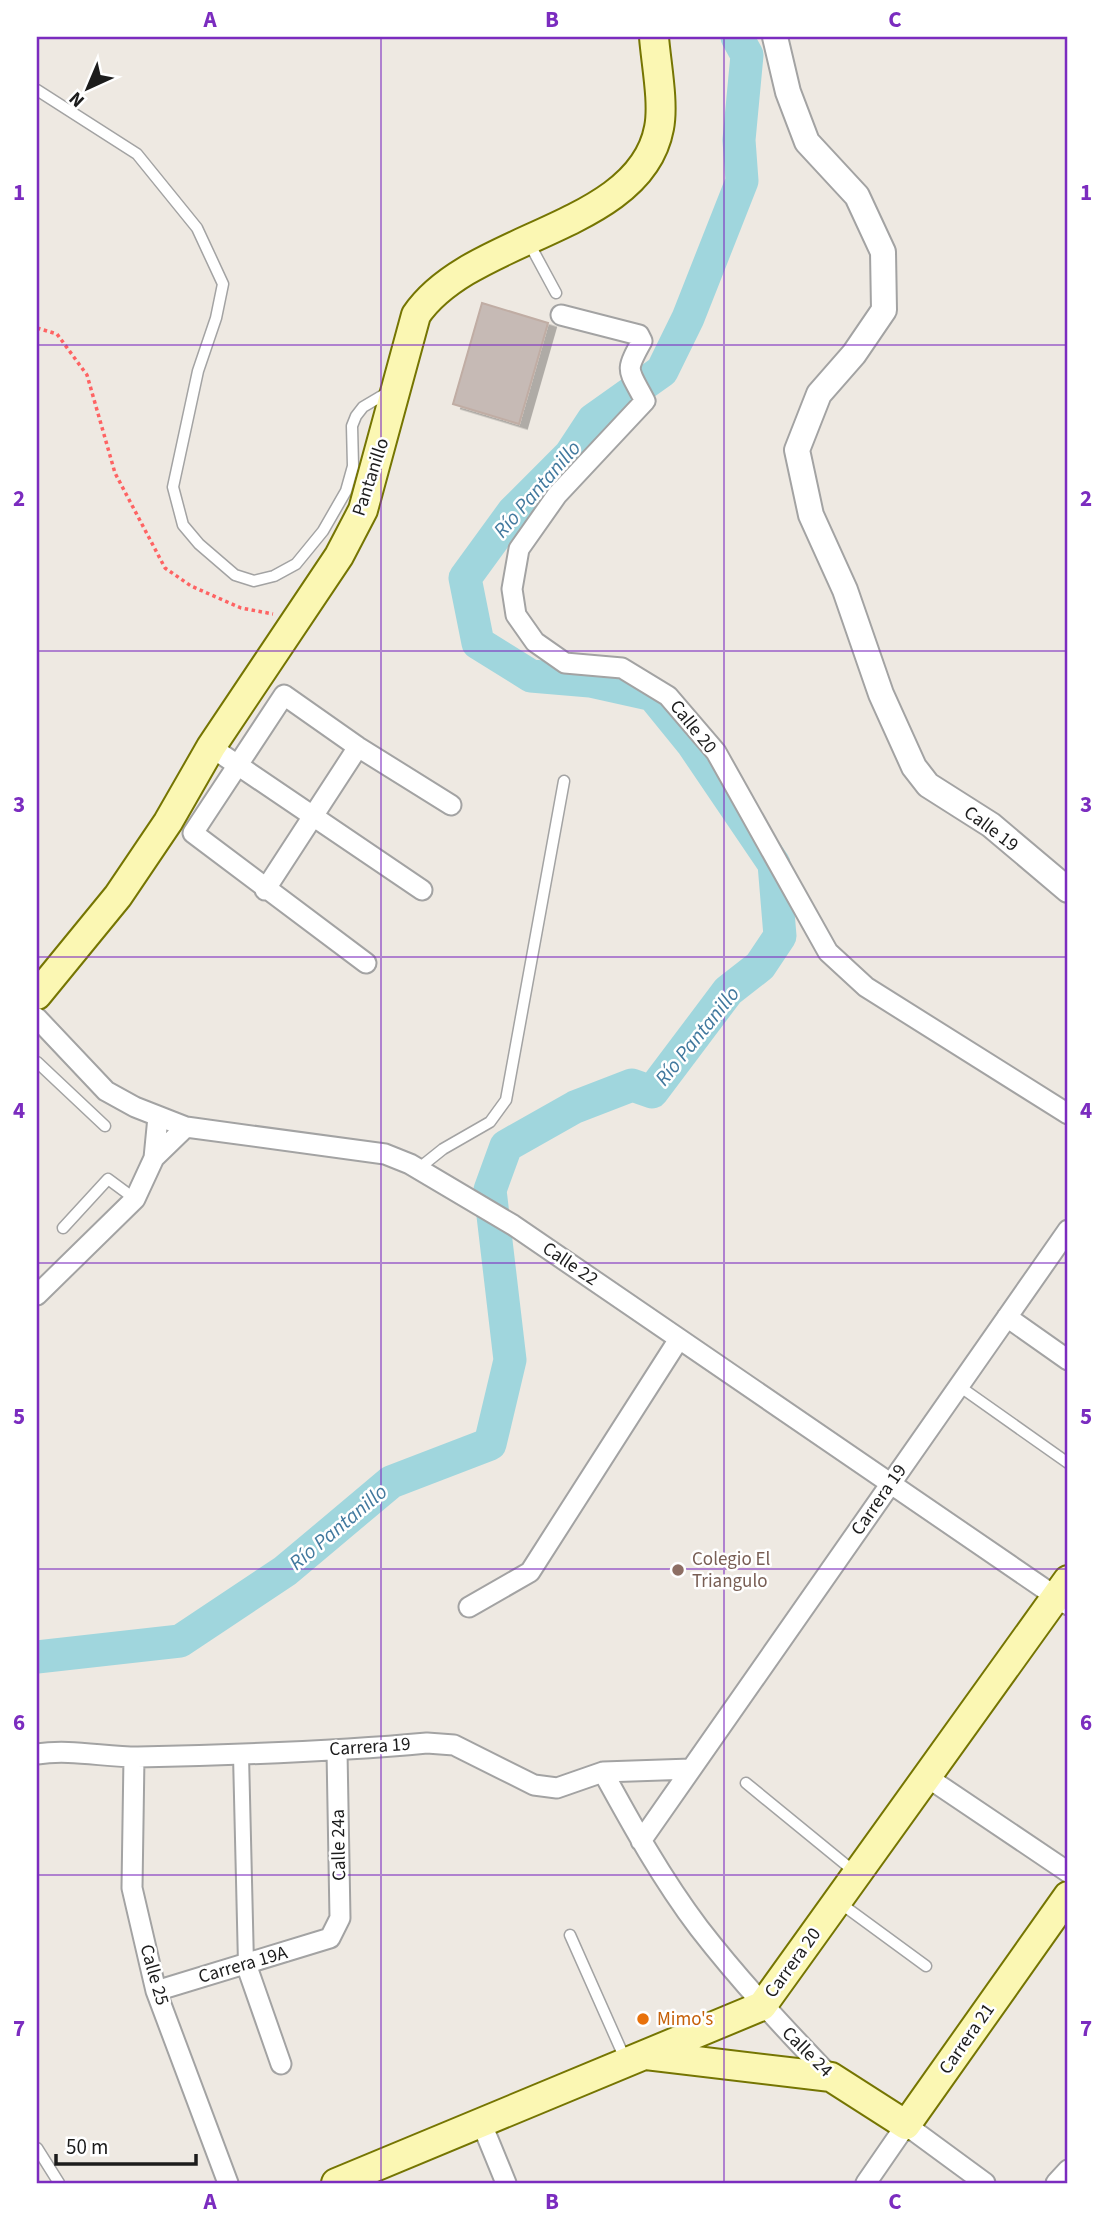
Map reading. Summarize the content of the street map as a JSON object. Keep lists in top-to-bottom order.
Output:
{
  "streets": {
    "main road": [
      "Pantanillo",
      "Carrera 20",
      "Carrera 21",
      "Calle 24"
    ],
    "street": [
      "Calle 20",
      "Calle 19",
      "Calle 22",
      "Carrera 19",
      "Calle 24a",
      "Carrera 19A",
      "Calle 25"
    ]
  },
  "crossings": [
    ["Calle 22", "Carrera 19"],
    ["Calle 22", "Carrera 20"],
    ["Carrera 19", "Calle 24a"],
    ["Carrera 19", "Calle 25"],
    ["Carrera 19", "Calle 24"],
    ["Calle 24a", "Carrera 19A"],
    ["Carrera 20", "Calle 24"],
    ["Carrera 19A", "Calle 25"],
    ["Carrera 21", "Calle 24"]
  ],
  "water": ["Río Pantanillo"],
  "places": ["Colegio El Triangulo", "Mimo's"],
  "scale_bar": "50 m",
  "north": "bottom left",
  "grid": {
    "columns": ["A", "B", "C"],
    "rows": [
      "1",
      "2",
      "3",
      "4",
      "5",
      "6",
      "7"
    ]
  }
}
